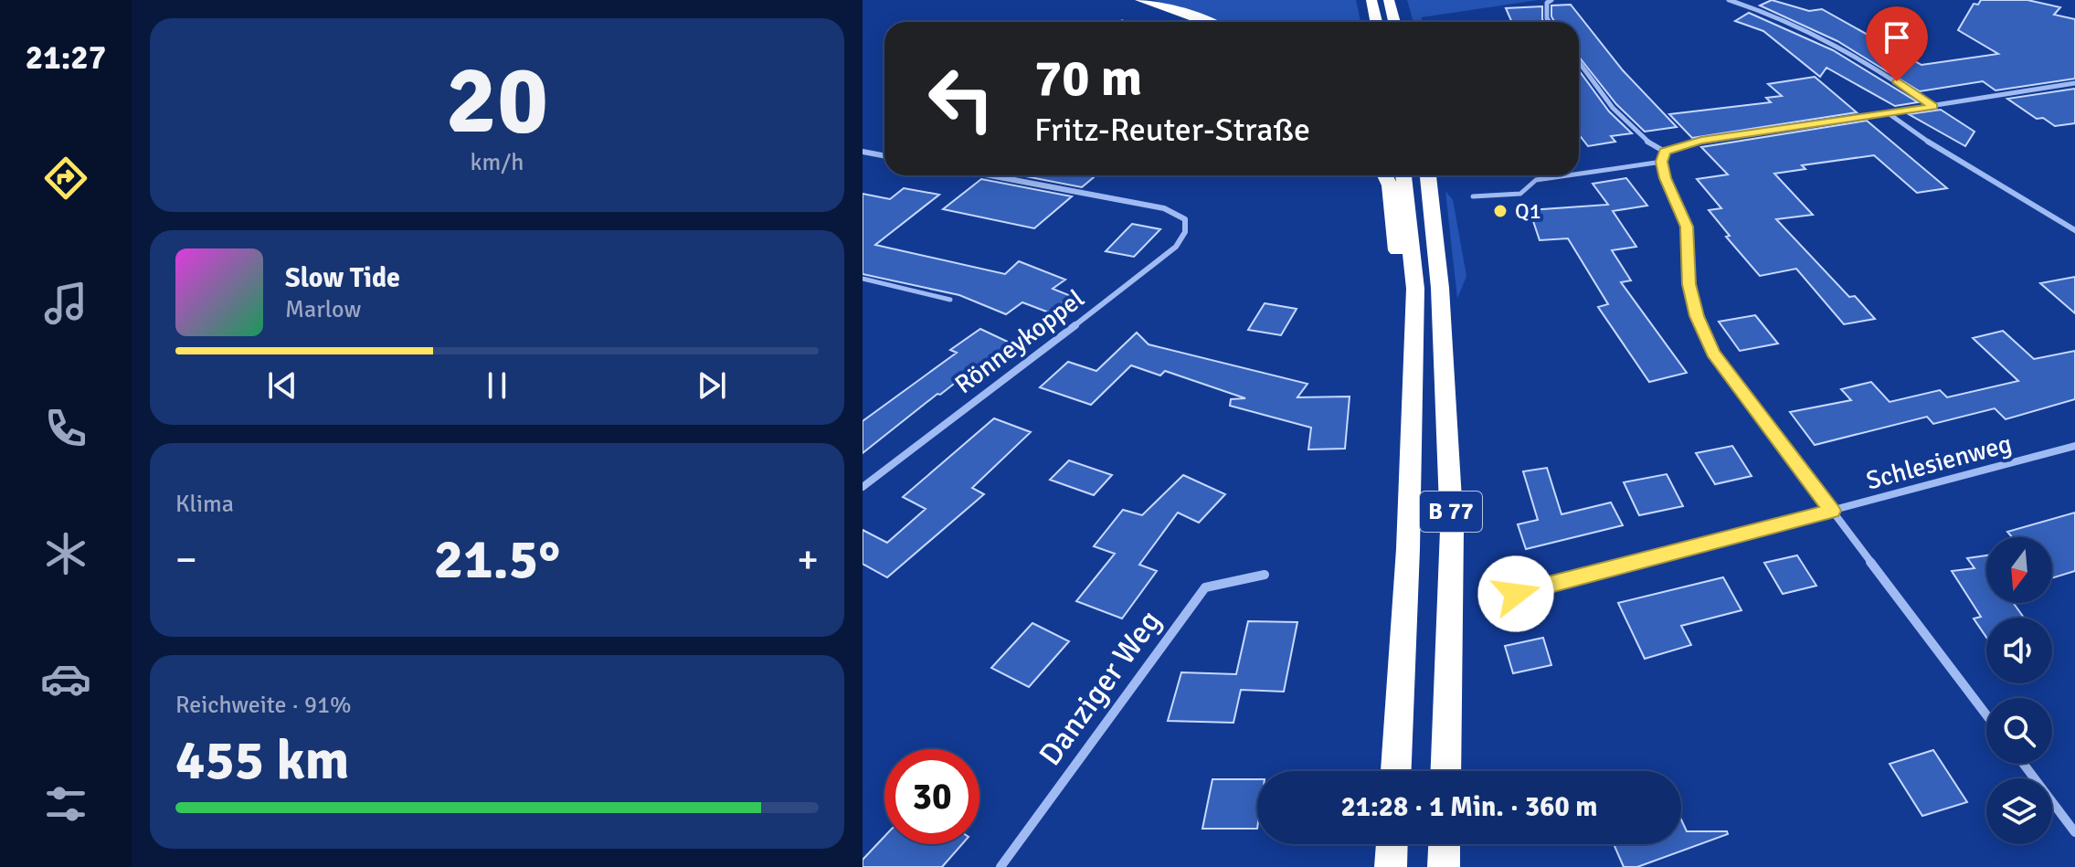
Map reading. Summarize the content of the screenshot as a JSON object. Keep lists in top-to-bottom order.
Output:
{
  "streets": {
    "highway": ["B 77"],
    "street": ["Rönneykoppel", "Schlesienweg", "Danziger Weg"]
  },
  "places": ["Q1"],
  "north": "bottom",
  "page": {
    "tabs": "21:27",
    "tile": [
      ["20", "km/h"],
      "Klima",
      ["Reichweite · 91%", "455 km"]
    ],
    "turn": ["70 m", "Fritz-Reuter-Straße"],
    "song": ["Slow Tide", "Marlow"],
    "heat": ["−", "21.5°", "+"],
    "limit": "30",
    "trip": "21:28 · 1 Min. · 360 m"
  }
}
